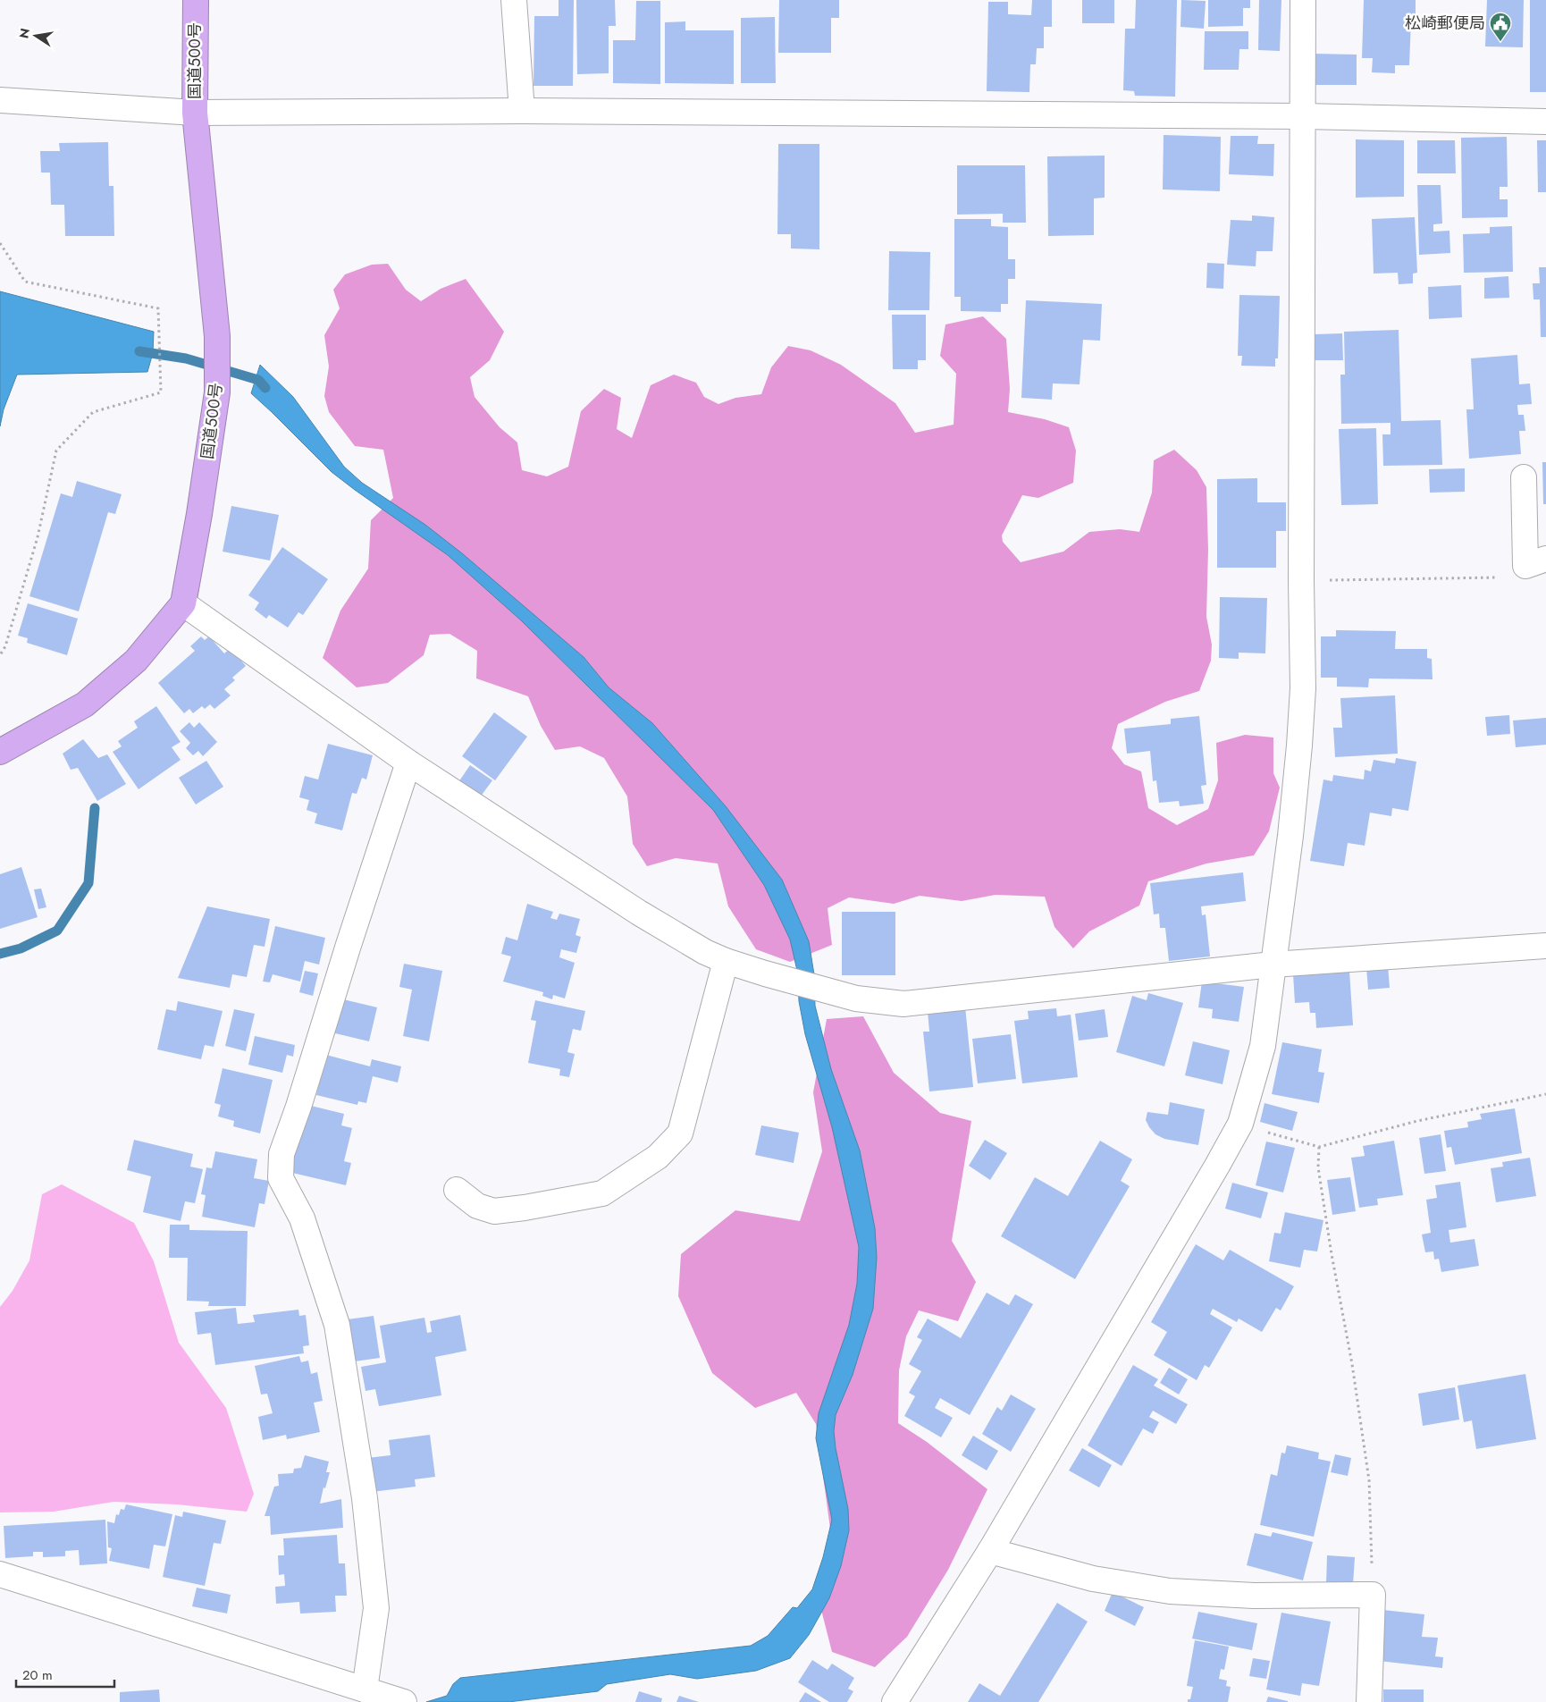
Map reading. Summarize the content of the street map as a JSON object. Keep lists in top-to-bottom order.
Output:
{
  "streets": {
    "highway": ["国道500号"]
  },
  "places": {
    "public building": ["松崎郵便局"]
  },
  "scale_bar": "20 m",
  "north": "left"
}
